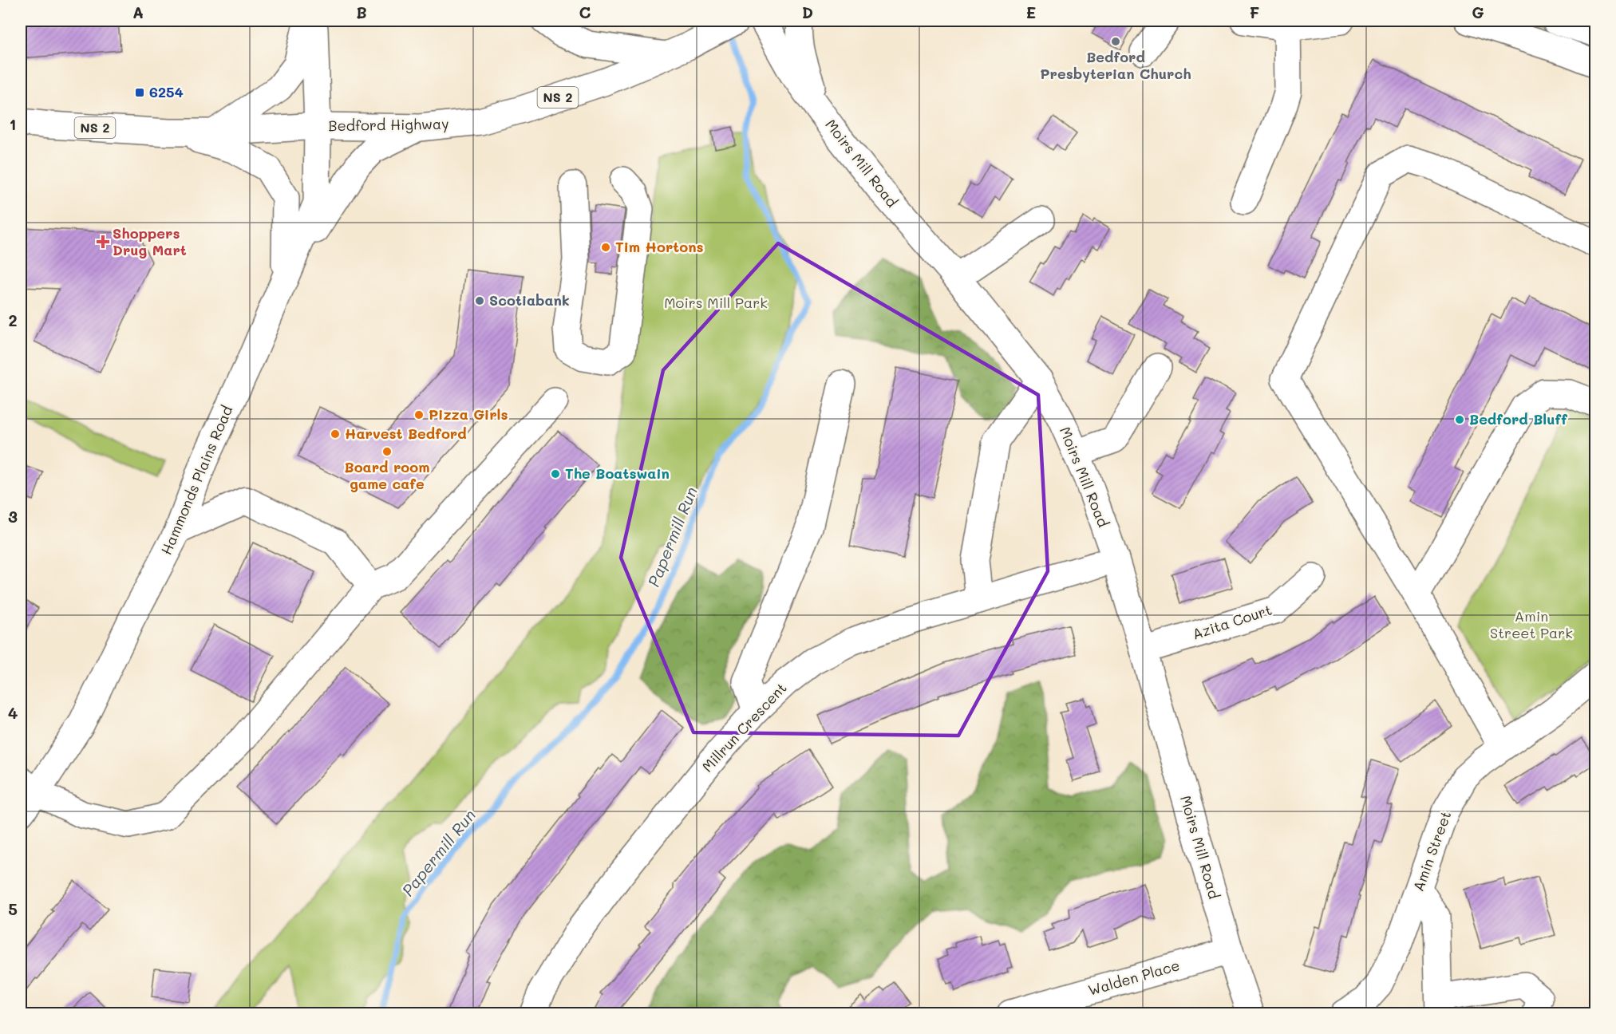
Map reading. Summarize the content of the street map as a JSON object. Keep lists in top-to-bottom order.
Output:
{
  "streets": {
    "street": [
      "NS 2",
      "Bedford Highway",
      "Moirs Mill Road",
      "Hammonds Plains Road",
      "Azita Court",
      "Millrun Crescent",
      "Amin Street",
      "Walden Place"
    ]
  },
  "crossings": [
    ["Bedford Highway", "Hammonds Plains Road"],
    ["Moirs Mill Road", "Azita Court"],
    ["Moirs Mill Road", "Millrun Crescent"],
    ["Moirs Mill Road", "Walden Place"]
  ],
  "water": ["Papermill Run"],
  "parks": ["Moirs Mill Park", "Amin Street Park"],
  "places": {
    "other": [
      "Bedford Presbyterian Church",
      "Tim Hortons",
      "Scotiabank",
      "Pizza Girls",
      "Bedford Bluff",
      "Harvest Bedford",
      "Board room game cafe",
      "The Boatswain"
    ],
    "transit": ["6254"],
    "health": ["Shoppers Drug Mart"]
  },
  "grid": {
    "columns": [
      "A",
      "B",
      "C",
      "D",
      "E",
      "F",
      "G"
    ],
    "rows": [
      "1",
      "2",
      "3",
      "4",
      "5"
    ]
  }
}
